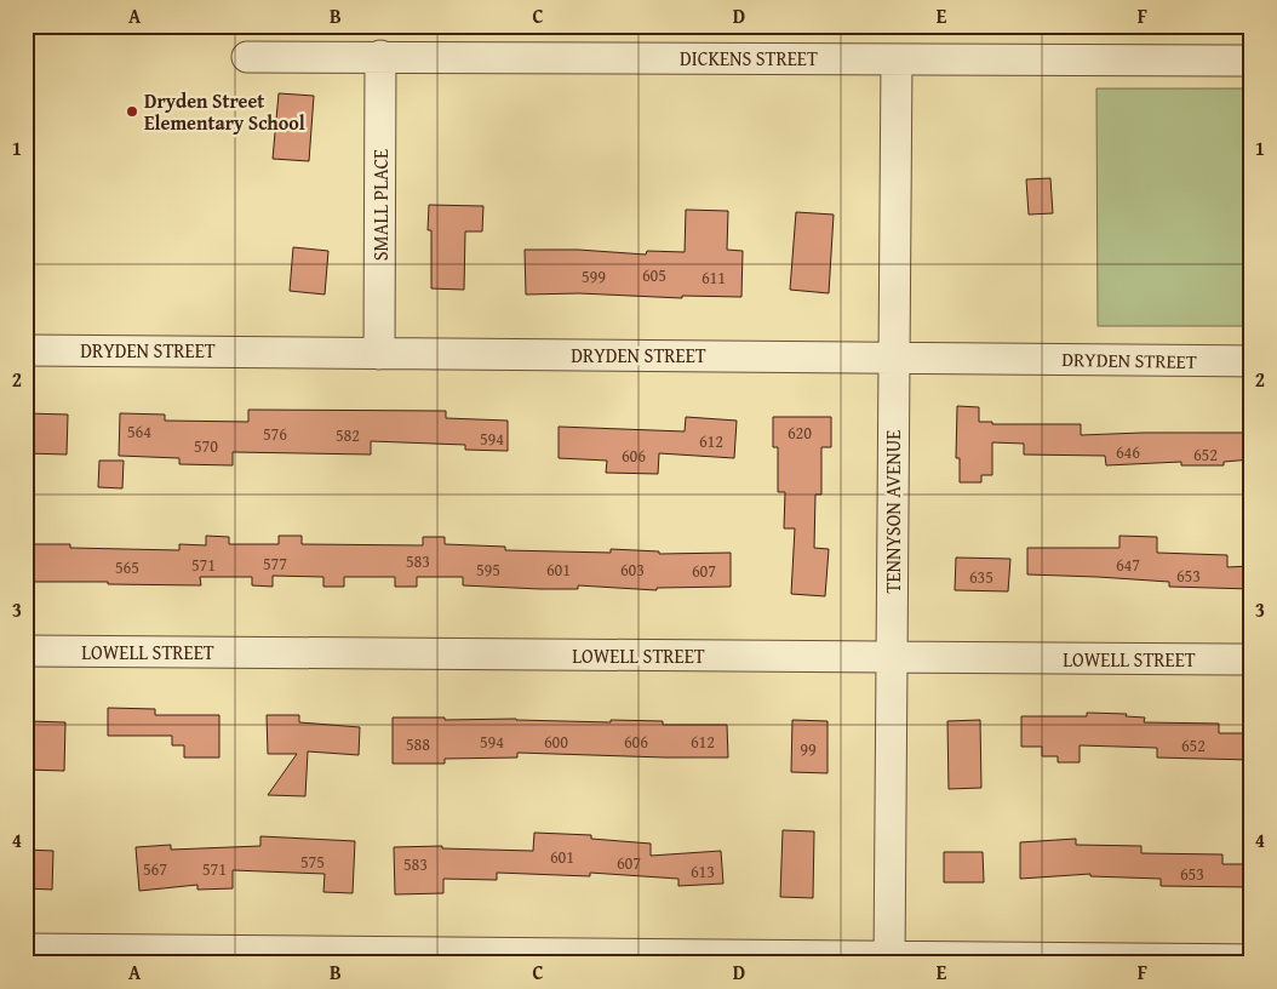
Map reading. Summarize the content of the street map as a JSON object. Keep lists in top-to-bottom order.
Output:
{
  "streets": {
    "street": [
      "DICKENS STREET",
      "SMALL PLACE",
      "DRYDEN STREET",
      "TENNYSON AVENUE",
      "LOWELL STREET"
    ]
  },
  "crossings": [
    ["DICKENS STREET", "SMALL PLACE"],
    ["DICKENS STREET", "TENNYSON AVENUE"],
    ["SMALL PLACE", "DRYDEN STREET"],
    ["DRYDEN STREET", "TENNYSON AVENUE"],
    ["TENNYSON AVENUE", "LOWELL STREET"]
  ],
  "places": ["Dryden Street Elementary School"],
  "house_numbers": [
    "605",
    "599",
    "611",
    "564",
    "620",
    "576",
    "582",
    "594",
    "612",
    "570",
    "646",
    "652",
    "606",
    "583",
    "577",
    "571",
    "647",
    "565",
    "595",
    "601",
    "603",
    "607",
    "653",
    "635",
    "594",
    "600",
    "606",
    "612",
    "588",
    "652",
    "99",
    "601",
    "575",
    "607",
    "583",
    "567",
    "571",
    "613",
    "653"
  ],
  "grid": {
    "columns": [
      "A",
      "B",
      "C",
      "D",
      "E",
      "F"
    ],
    "rows": [
      "1",
      "2",
      "3",
      "4"
    ]
  }
}
